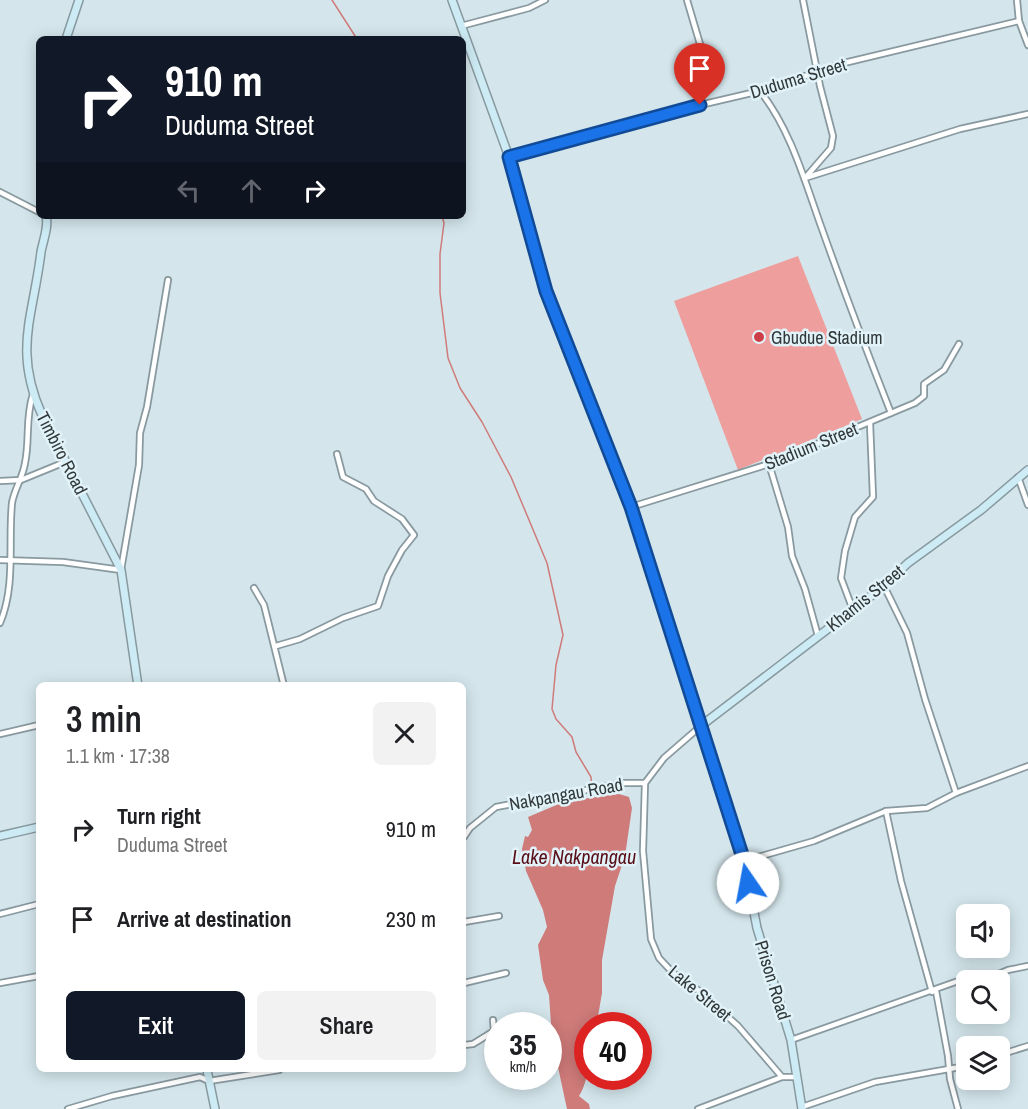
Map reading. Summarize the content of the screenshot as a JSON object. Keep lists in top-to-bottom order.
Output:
{
  "streets": {
    "street": [
      "Duduma Street",
      "Stadium Street",
      "Timbiro Road",
      "Khamis Street",
      "Nakpangau Road",
      "Prison Road",
      "Lake Street"
    ]
  },
  "crossings": [
    ["Duduma Street", "Prison Road"],
    ["Stadium Street", "Prison Road"],
    ["Khamis Street", "Prison Road"],
    ["Nakpangau Road", "Lake Street"]
  ],
  "water": ["Lake Nakpangau"],
  "places": ["Gbudue Stadium"],
  "page": {
    "turn": ["910 m", "Duduma Street"],
    "heading": ["3 min", "1.1 km · 17:38"],
    "list": [
      {
        "name": "Turn right",
        "note": "Duduma Street",
        "value": "910 m"
      },
      {
        "name": "Arrive at destination",
        "value": "230 m"
      }
    ],
    "buttons": ["Exit", "Share"],
    "speed": "35 km/h",
    "limit": "40"
  }
}
